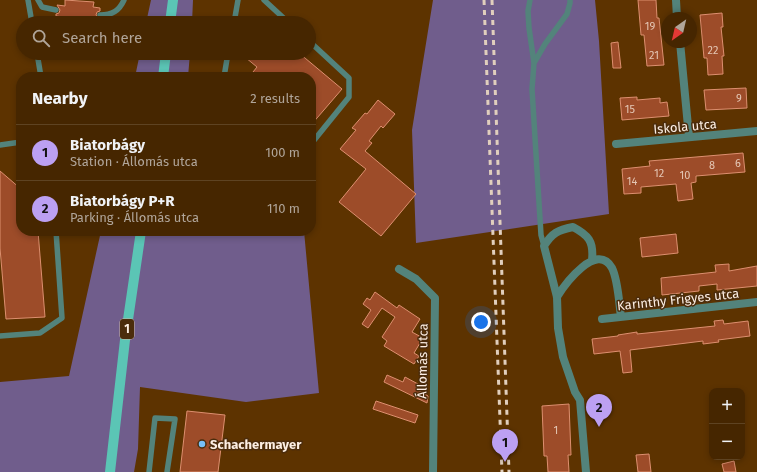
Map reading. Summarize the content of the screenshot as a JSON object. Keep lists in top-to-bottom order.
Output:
{
  "streets": {
    "main road": ["1"],
    "street": ["Iskola utca", "Karinthy Frigyes utca", "Állomás utca"]
  },
  "places": ["Schachermayer"],
  "house_numbers": [
    "19",
    "22",
    "21",
    "9",
    "15",
    "6",
    "8",
    "12",
    "10",
    "14",
    "1"
  ],
  "north": "bottom left",
  "page": {
    "search": "Search here",
    "heading": ["Nearby", "2 results"],
    "list": [
      {
        "mark": "1",
        "name": "Biatorbágy",
        "note": "Station · Állomás utca",
        "value": "100 m"
      },
      {
        "mark": "2",
        "name": "Biatorbágy P+R",
        "note": "Parking · Állomás utca",
        "value": "110 m"
      }
    ],
    "map_buttons": ["+", "−"],
    "pins": ["2", "1"]
  }
}
